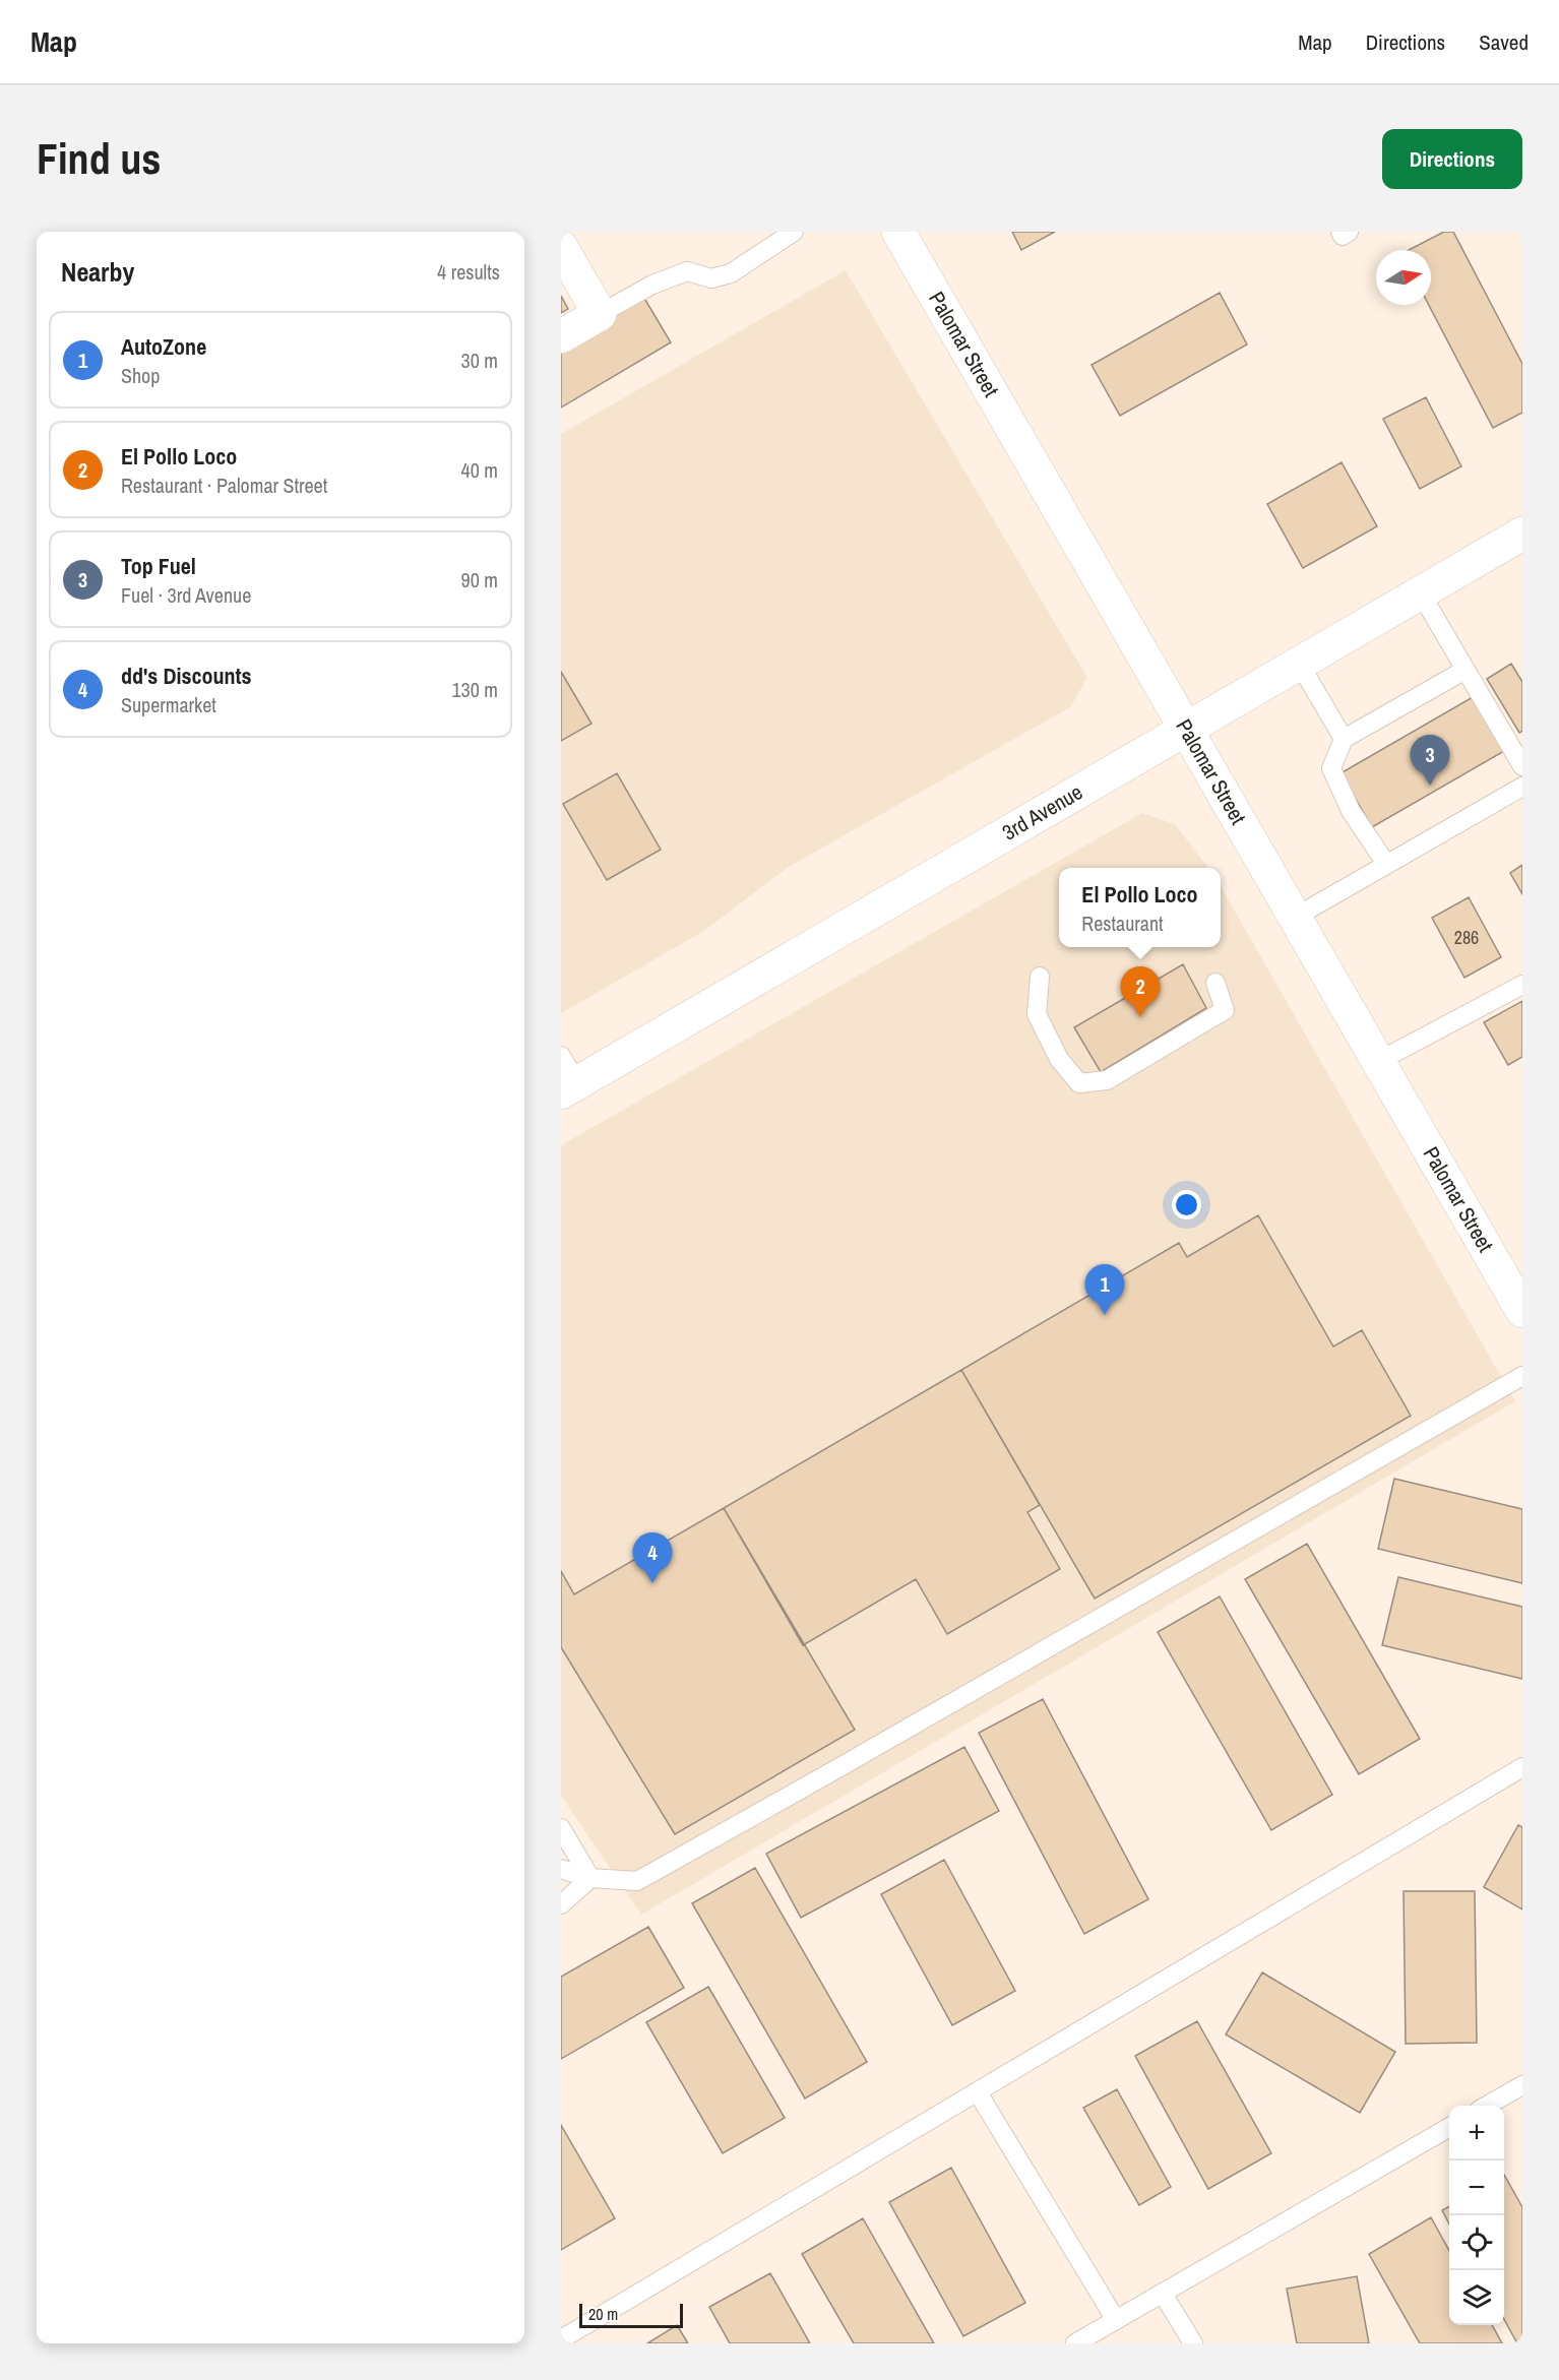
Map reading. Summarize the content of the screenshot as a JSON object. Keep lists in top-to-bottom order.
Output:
{
  "streets": {
    "main road": ["Palomar Street", "3rd Avenue"]
  },
  "crossings": [
    ["Palomar Street", "3rd Avenue"]
  ],
  "house_numbers": ["286"],
  "scale_bar": "20 m",
  "north": "right",
  "page": {
    "header": "Map",
    "nav": ["Map", "Directions", "Saved"],
    "buttons": "Directions",
    "title": "Find us",
    "heading": ["Nearby", "4 results"],
    "list": [
      {
        "mark": "1",
        "name": "AutoZone",
        "note": "Shop",
        "value": "30 m"
      },
      {
        "mark": "2",
        "name": "El Pollo Loco",
        "note": "Restaurant · Palomar Street",
        "value": "40 m"
      },
      {
        "mark": "3",
        "name": "Top Fuel",
        "note": "Fuel · 3rd Avenue",
        "value": "90 m"
      },
      {
        "mark": "4",
        "name": "dd's Discounts",
        "note": "Supermarket",
        "value": "130 m"
      }
    ],
    "pins": [
      "3",
      "2",
      "1",
      "4"
    ],
    "popup": ["El Pollo Loco", "Restaurant"],
    "map_buttons": ["+", "−"],
    "scale": "20 m"
  }
}
